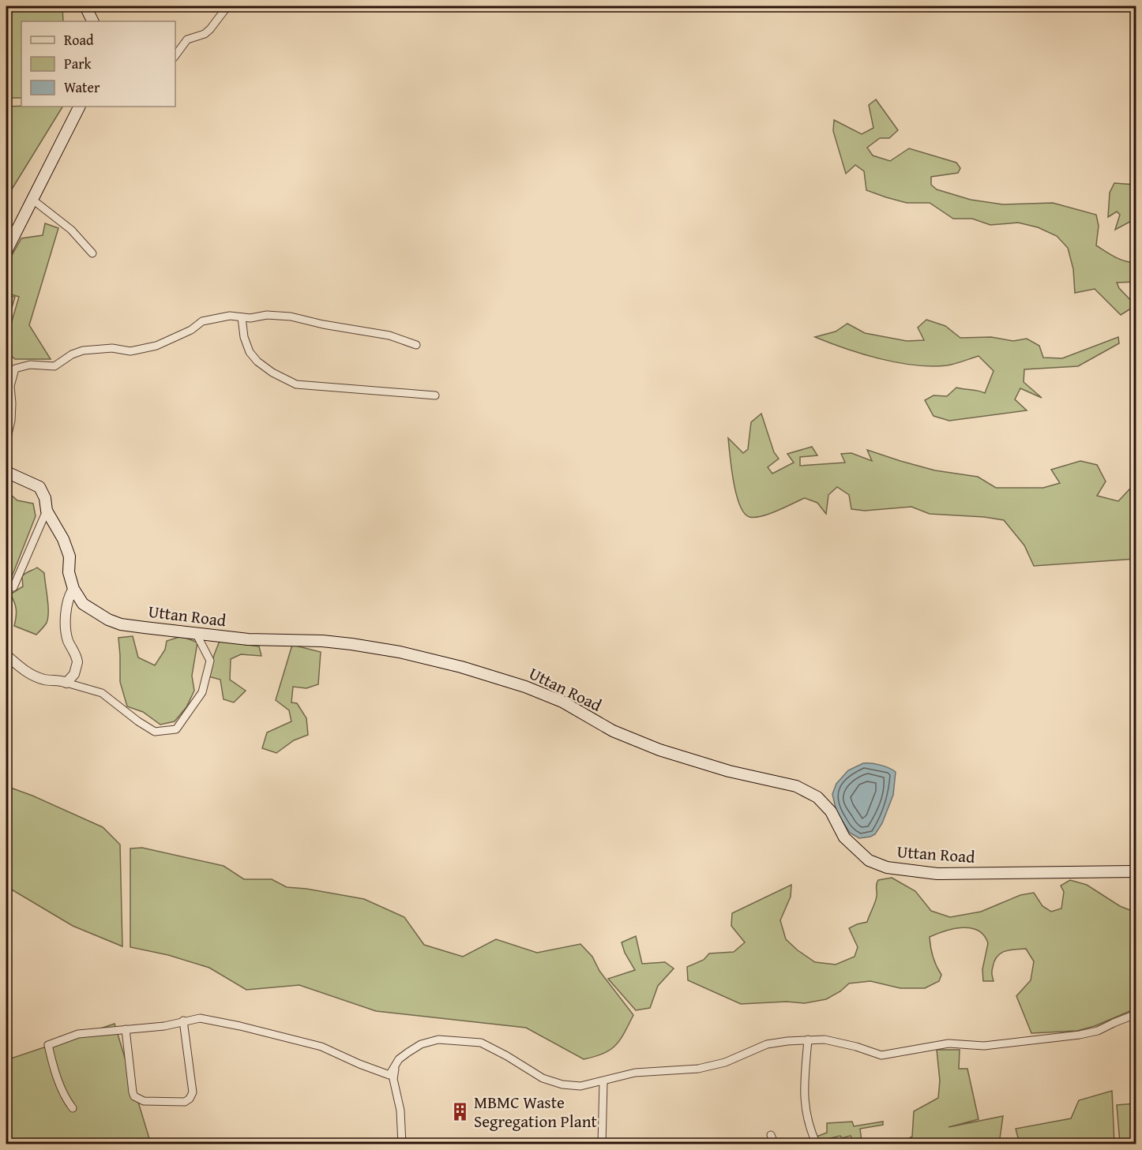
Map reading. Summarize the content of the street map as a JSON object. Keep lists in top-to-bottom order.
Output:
{
  "streets": {
    "main road": ["Uttan Road"]
  },
  "places": {
    "building": ["MBMC Waste Segregation Plant"]
  },
  "legend": ["Road", "Park", "Water"]
}
